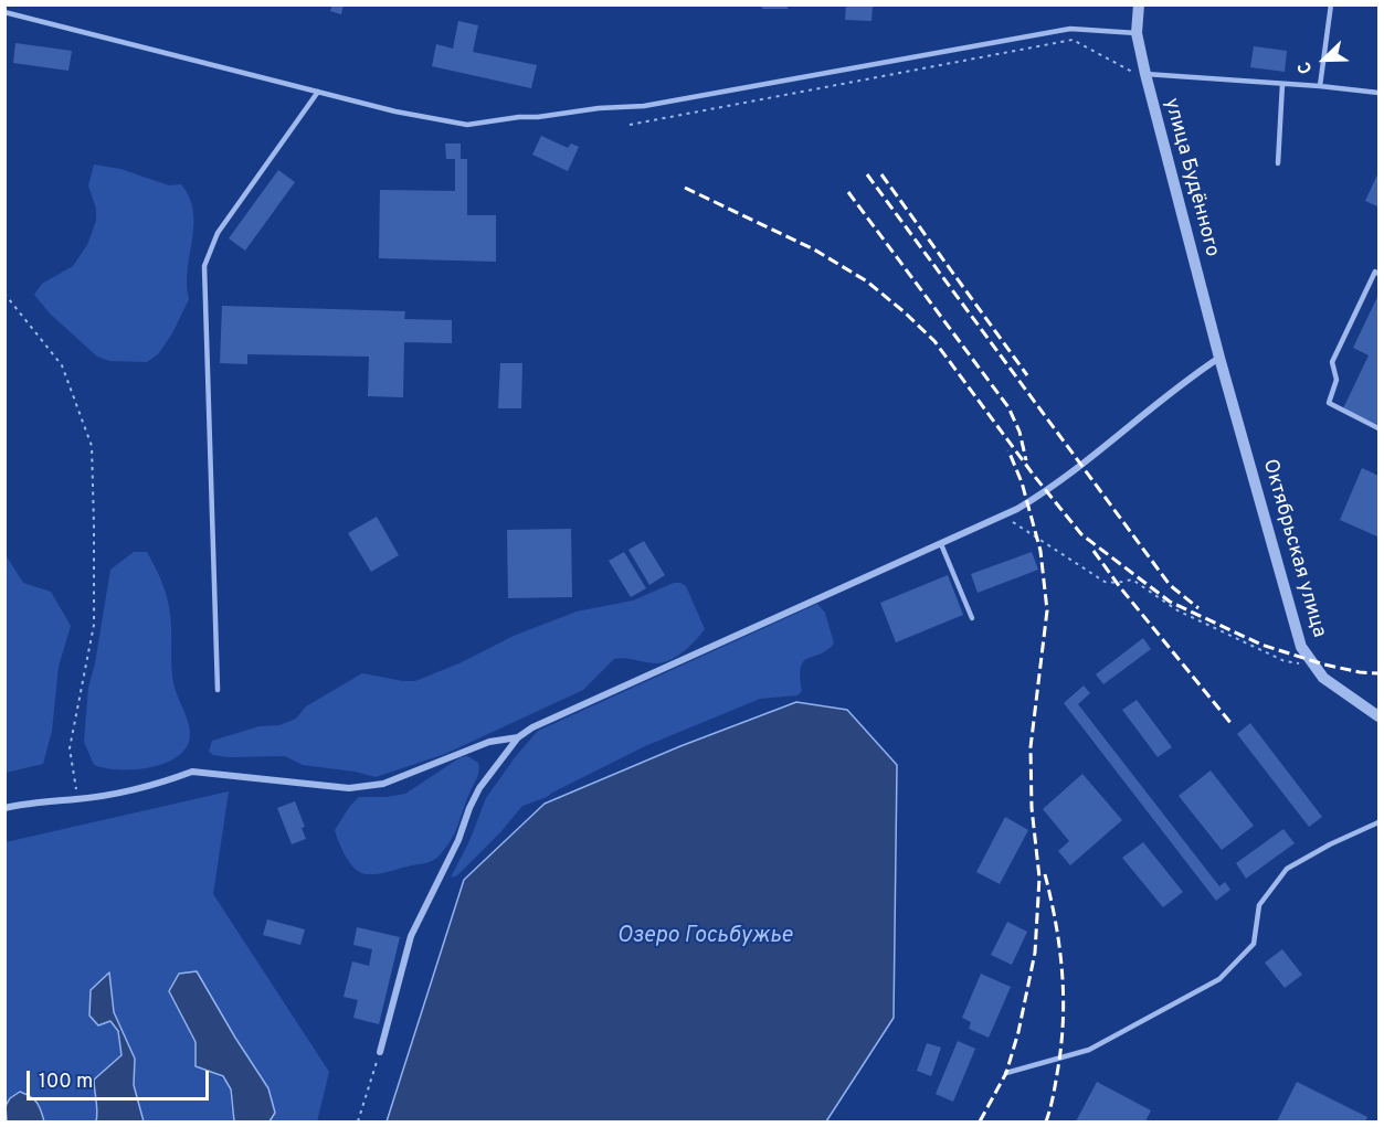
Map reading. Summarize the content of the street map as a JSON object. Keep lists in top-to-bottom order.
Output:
{
  "streets": {
    "street": ["улица Будённого", "Октябрьская улица"]
  },
  "crossings": [
    ["улица Будённого", "Октябрьская улица"]
  ],
  "water": ["Озеро Госьбужье"],
  "scale_bar": "100 m",
  "north": "bottom left"
}
